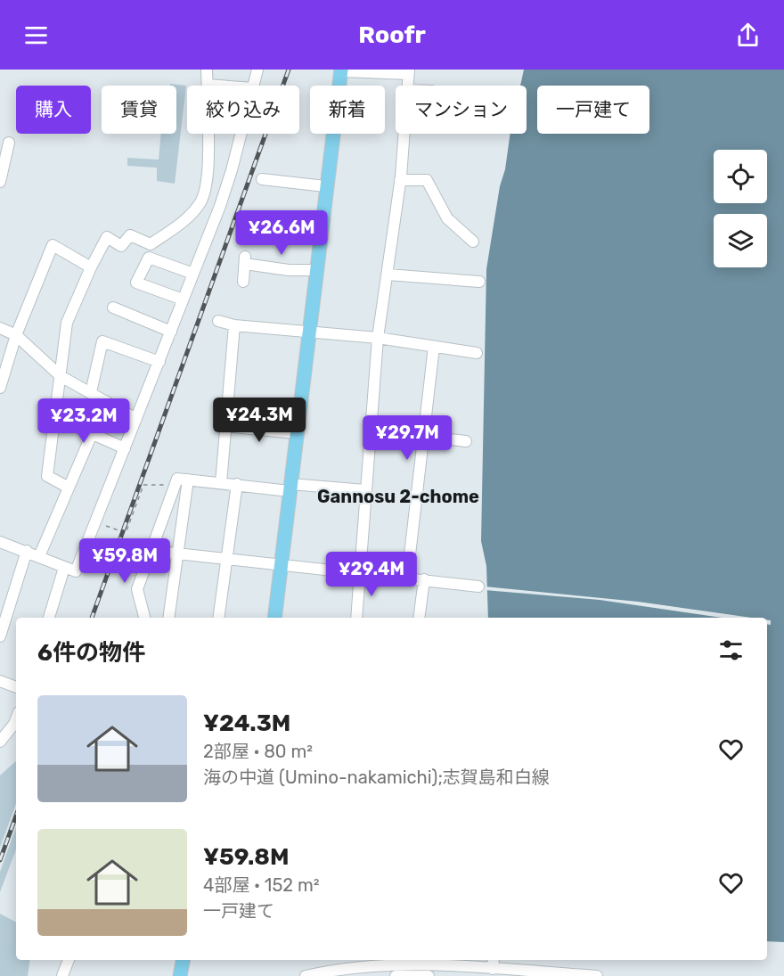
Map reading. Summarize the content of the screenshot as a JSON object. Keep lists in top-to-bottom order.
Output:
{
  "districts": ["Gannosu 2-chome"],
  "page": {
    "header": "Roofr",
    "chip": [
      "購入",
      "賃貸",
      "絞り込み",
      "新着",
      "マンション",
      "一戸建て"
    ],
    "price": [
      "¥26.6M",
      "¥24.3M",
      "¥23.2M",
      "¥29.7M",
      "¥59.8M",
      "¥29.4M"
    ],
    "heading": "6件の物件",
    "list": [
      {
        "name": "¥24.3M",
        "note": "2部屋 · 80 m² · 海の中道 (Umino-nakamichi);志賀島和白線"
      },
      {
        "name": "¥59.8M",
        "note": "4部屋 · 152 m² · 一戸建て"
      }
    ]
  }
}
